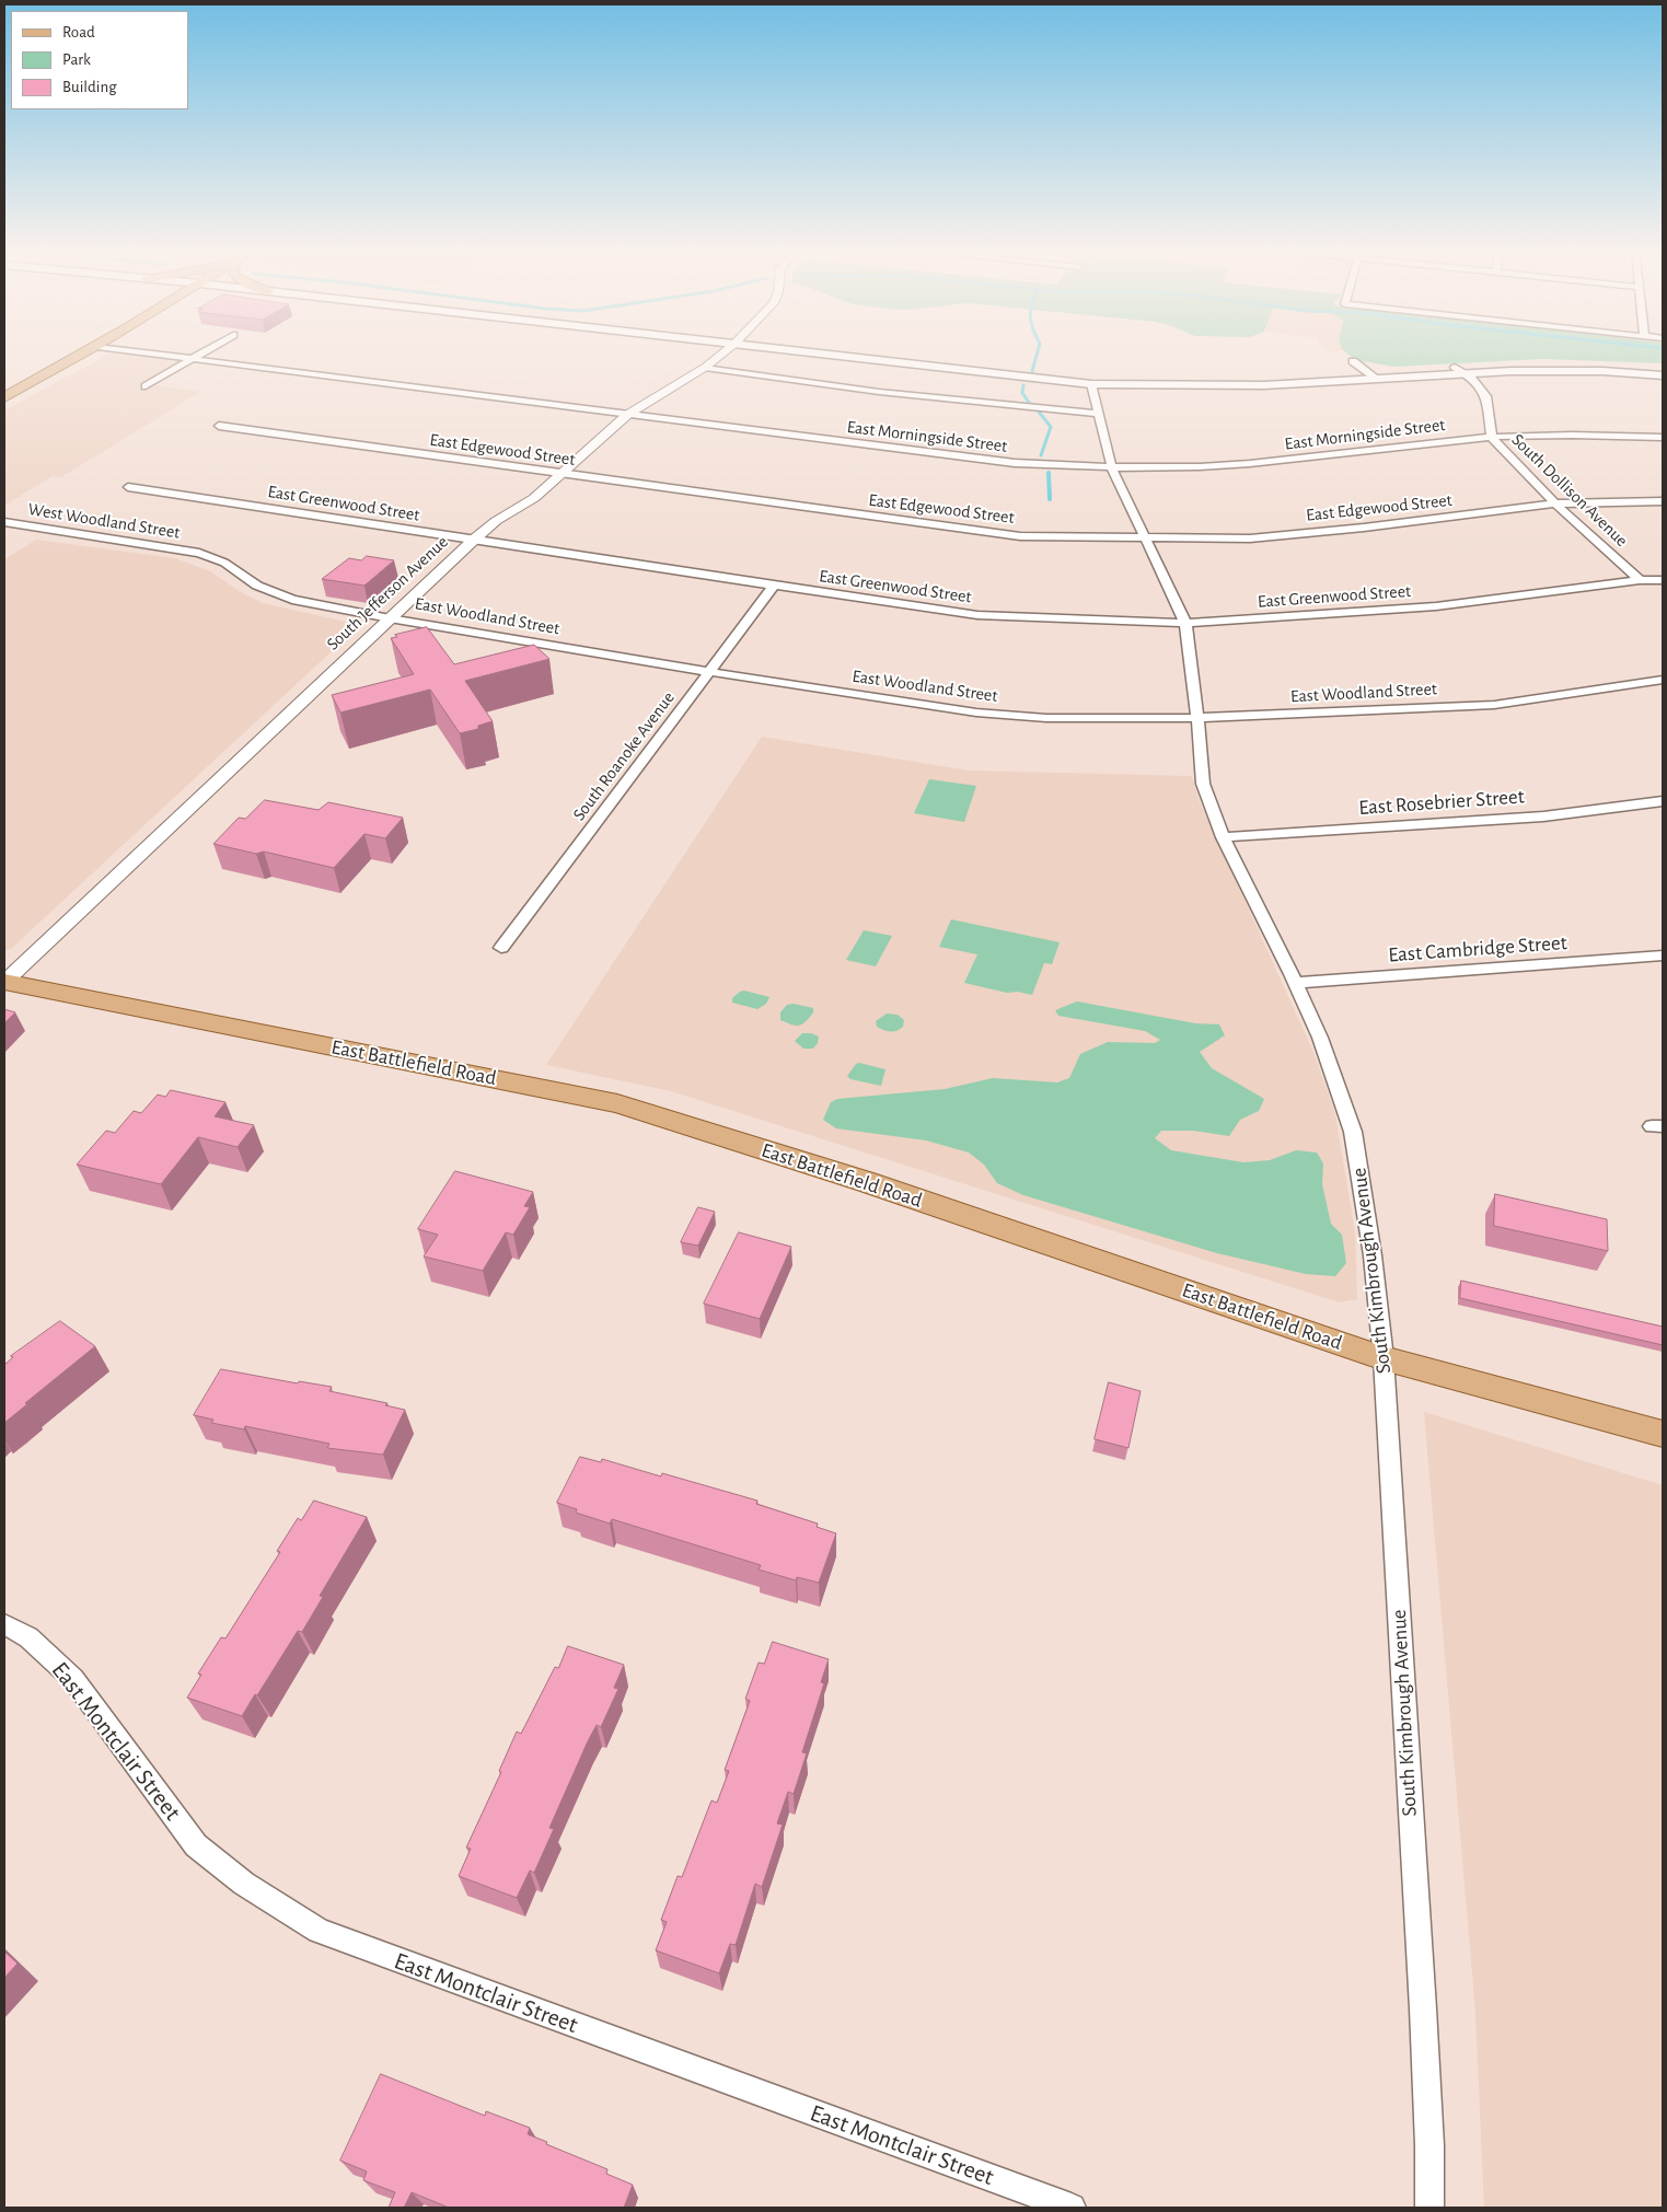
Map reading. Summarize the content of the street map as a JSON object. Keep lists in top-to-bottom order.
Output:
{
  "streets": {
    "main road": ["East Battlefield Road"],
    "street": [
      "East Morningside Street",
      "East Edgewood Street",
      "South Dollison Avenue",
      "East Greenwood Street",
      "West Woodland Street",
      "South Jefferson Avenue",
      "East Woodland Street",
      "South Roanoke Avenue",
      "East Rosebrier Street",
      "East Cambridge Street",
      "South Kimbrough Avenue",
      "East Montclair Street"
    ]
  },
  "crossings": [
    ["East Morningside Street", "South Dollison Avenue"],
    ["East Morningside Street", "South Jefferson Avenue"],
    ["East Morningside Street", "South Kimbrough Avenue"],
    ["East Edgewood Street", "South Dollison Avenue"],
    ["East Edgewood Street", "South Jefferson Avenue"],
    ["East Edgewood Street", "South Kimbrough Avenue"],
    ["South Dollison Avenue", "East Greenwood Street"],
    ["East Greenwood Street", "South Jefferson Avenue"],
    ["East Greenwood Street", "South Roanoke Avenue"],
    ["East Greenwood Street", "South Kimbrough Avenue"],
    ["West Woodland Street", "East Woodland Street"],
    ["South Jefferson Avenue", "East Woodland Street"],
    ["South Jefferson Avenue", "East Battlefield Road"],
    ["East Woodland Street", "South Roanoke Avenue"],
    ["East Woodland Street", "South Kimbrough Avenue"],
    ["East Rosebrier Street", "South Kimbrough Avenue"],
    ["East Cambridge Street", "South Kimbrough Avenue"],
    ["East Battlefield Road", "South Kimbrough Avenue"]
  ],
  "legend": ["Road", "Park", "Building"]
}
